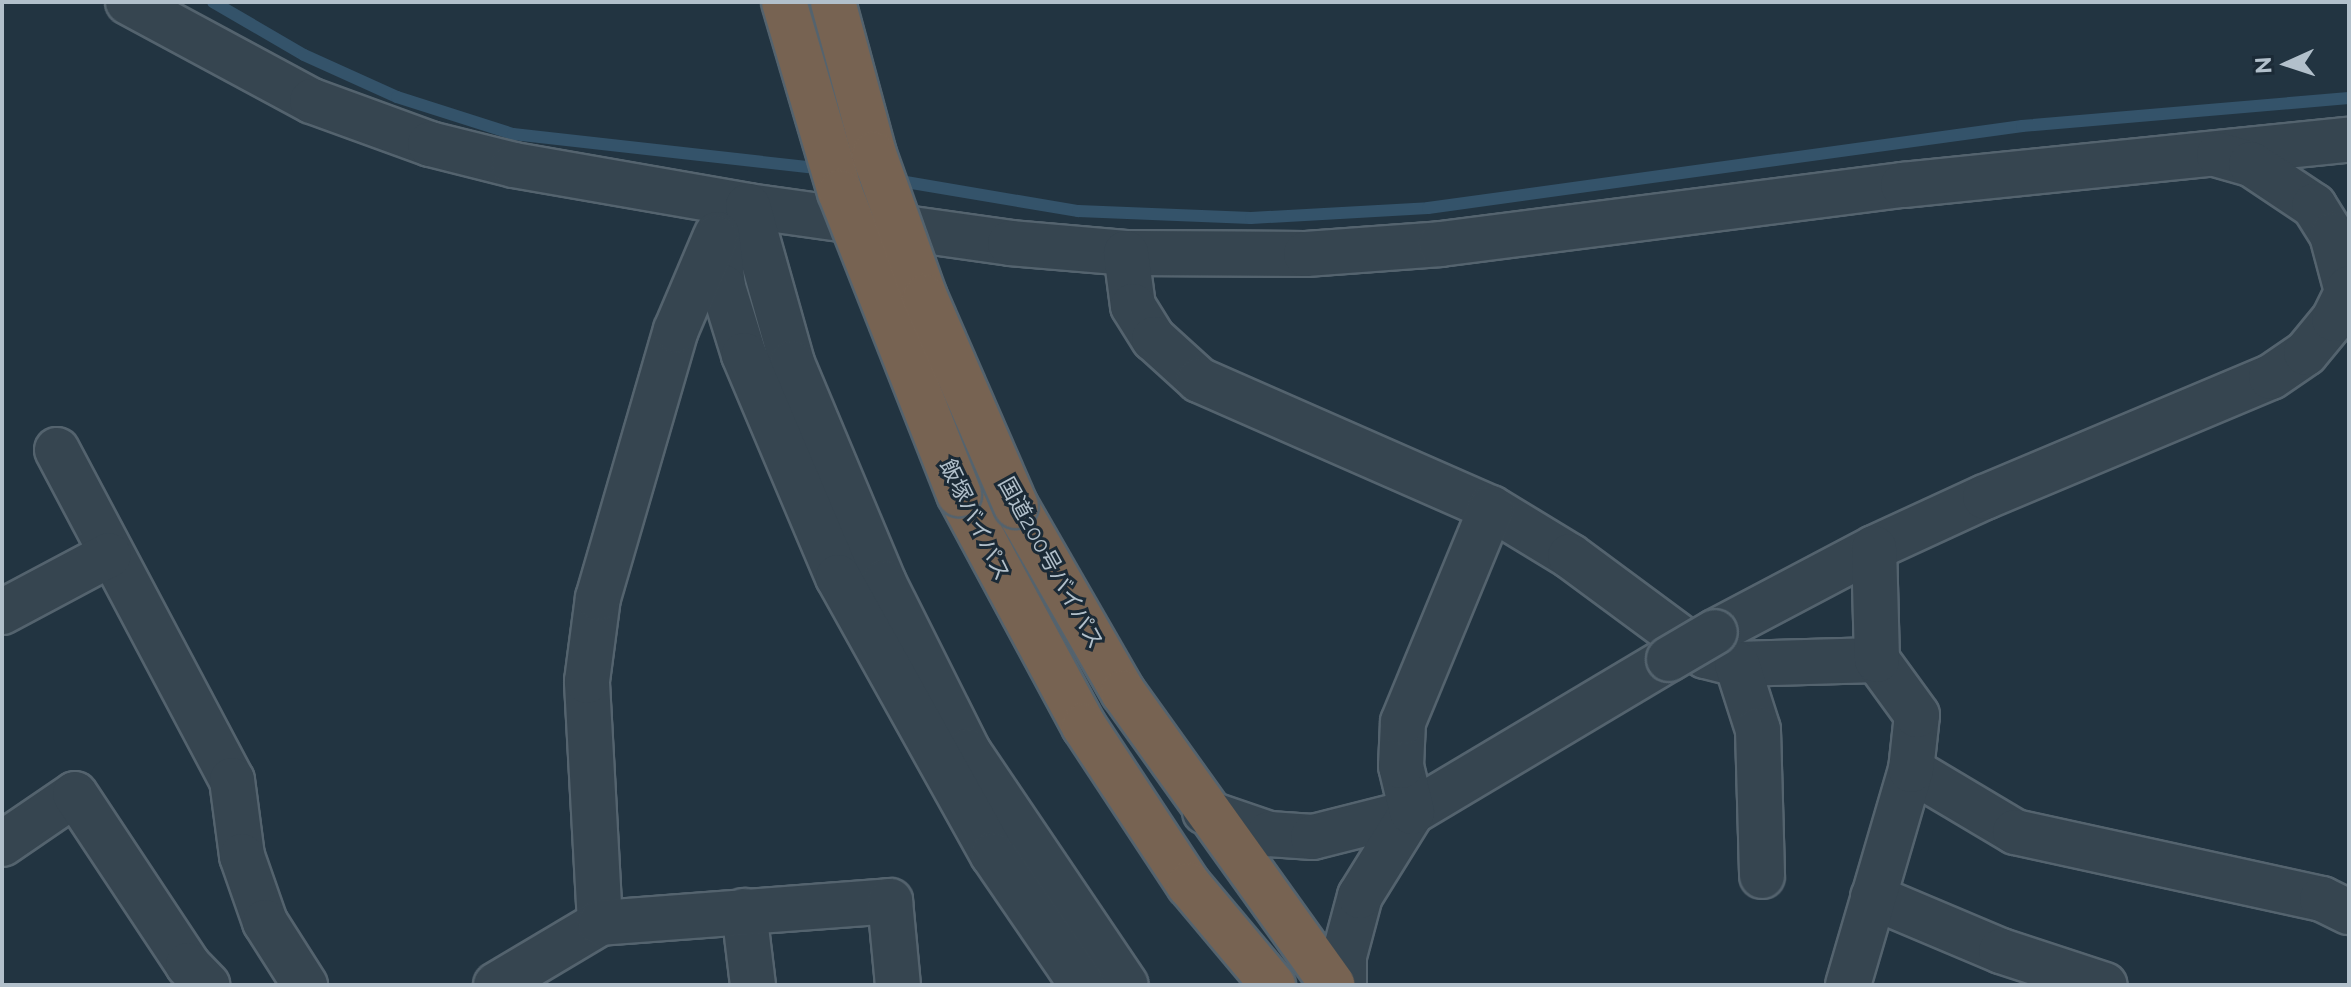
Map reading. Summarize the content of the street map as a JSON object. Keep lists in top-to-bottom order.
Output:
{
  "streets": {
    "highway": ["飯塚バイパス", "国道200号バイパス"]
  },
  "north": "left"
}
